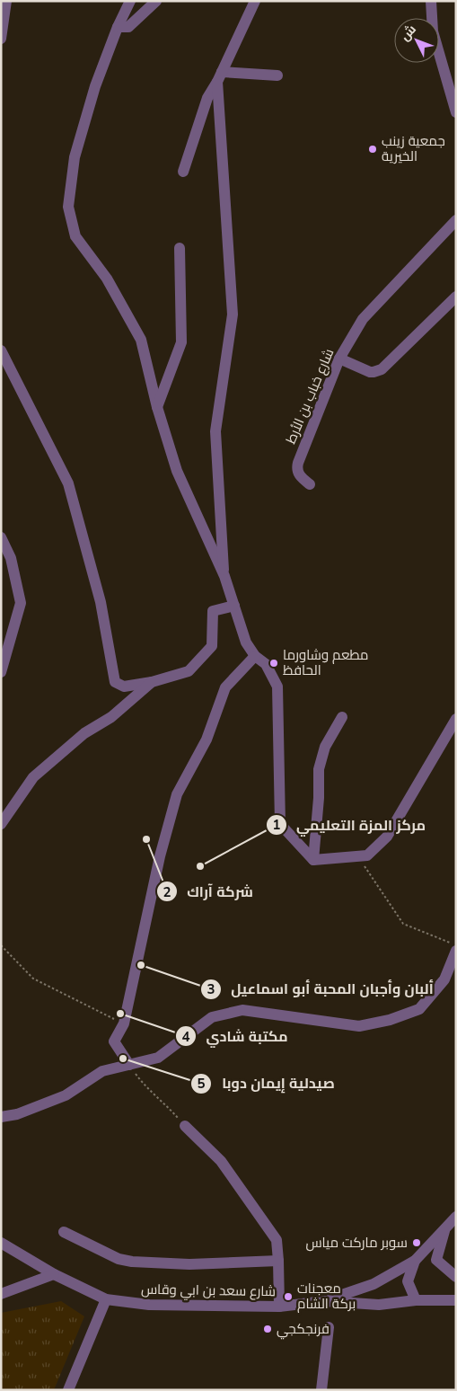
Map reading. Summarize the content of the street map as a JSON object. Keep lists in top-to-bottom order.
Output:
{
  "streets": {
    "street": ["شارع خباب بن الأرط", "شارع سعد بن ابي وقاس"]
  },
  "places": [
    "جمعية زينب الخيرية",
    "مطعم وشاورما الحافظ",
    "شركة آراك",
    "مركز المزة التعليمي",
    "ألبان وأجبان المحبة أبو اسماعيل",
    "مكتبة شادي",
    "صيدلية إيمان دوبا",
    "سوبر ماركت مياس",
    "معجنات بركة الشام",
    "فرنجكجي"
  ],
  "north": "top left"
}
